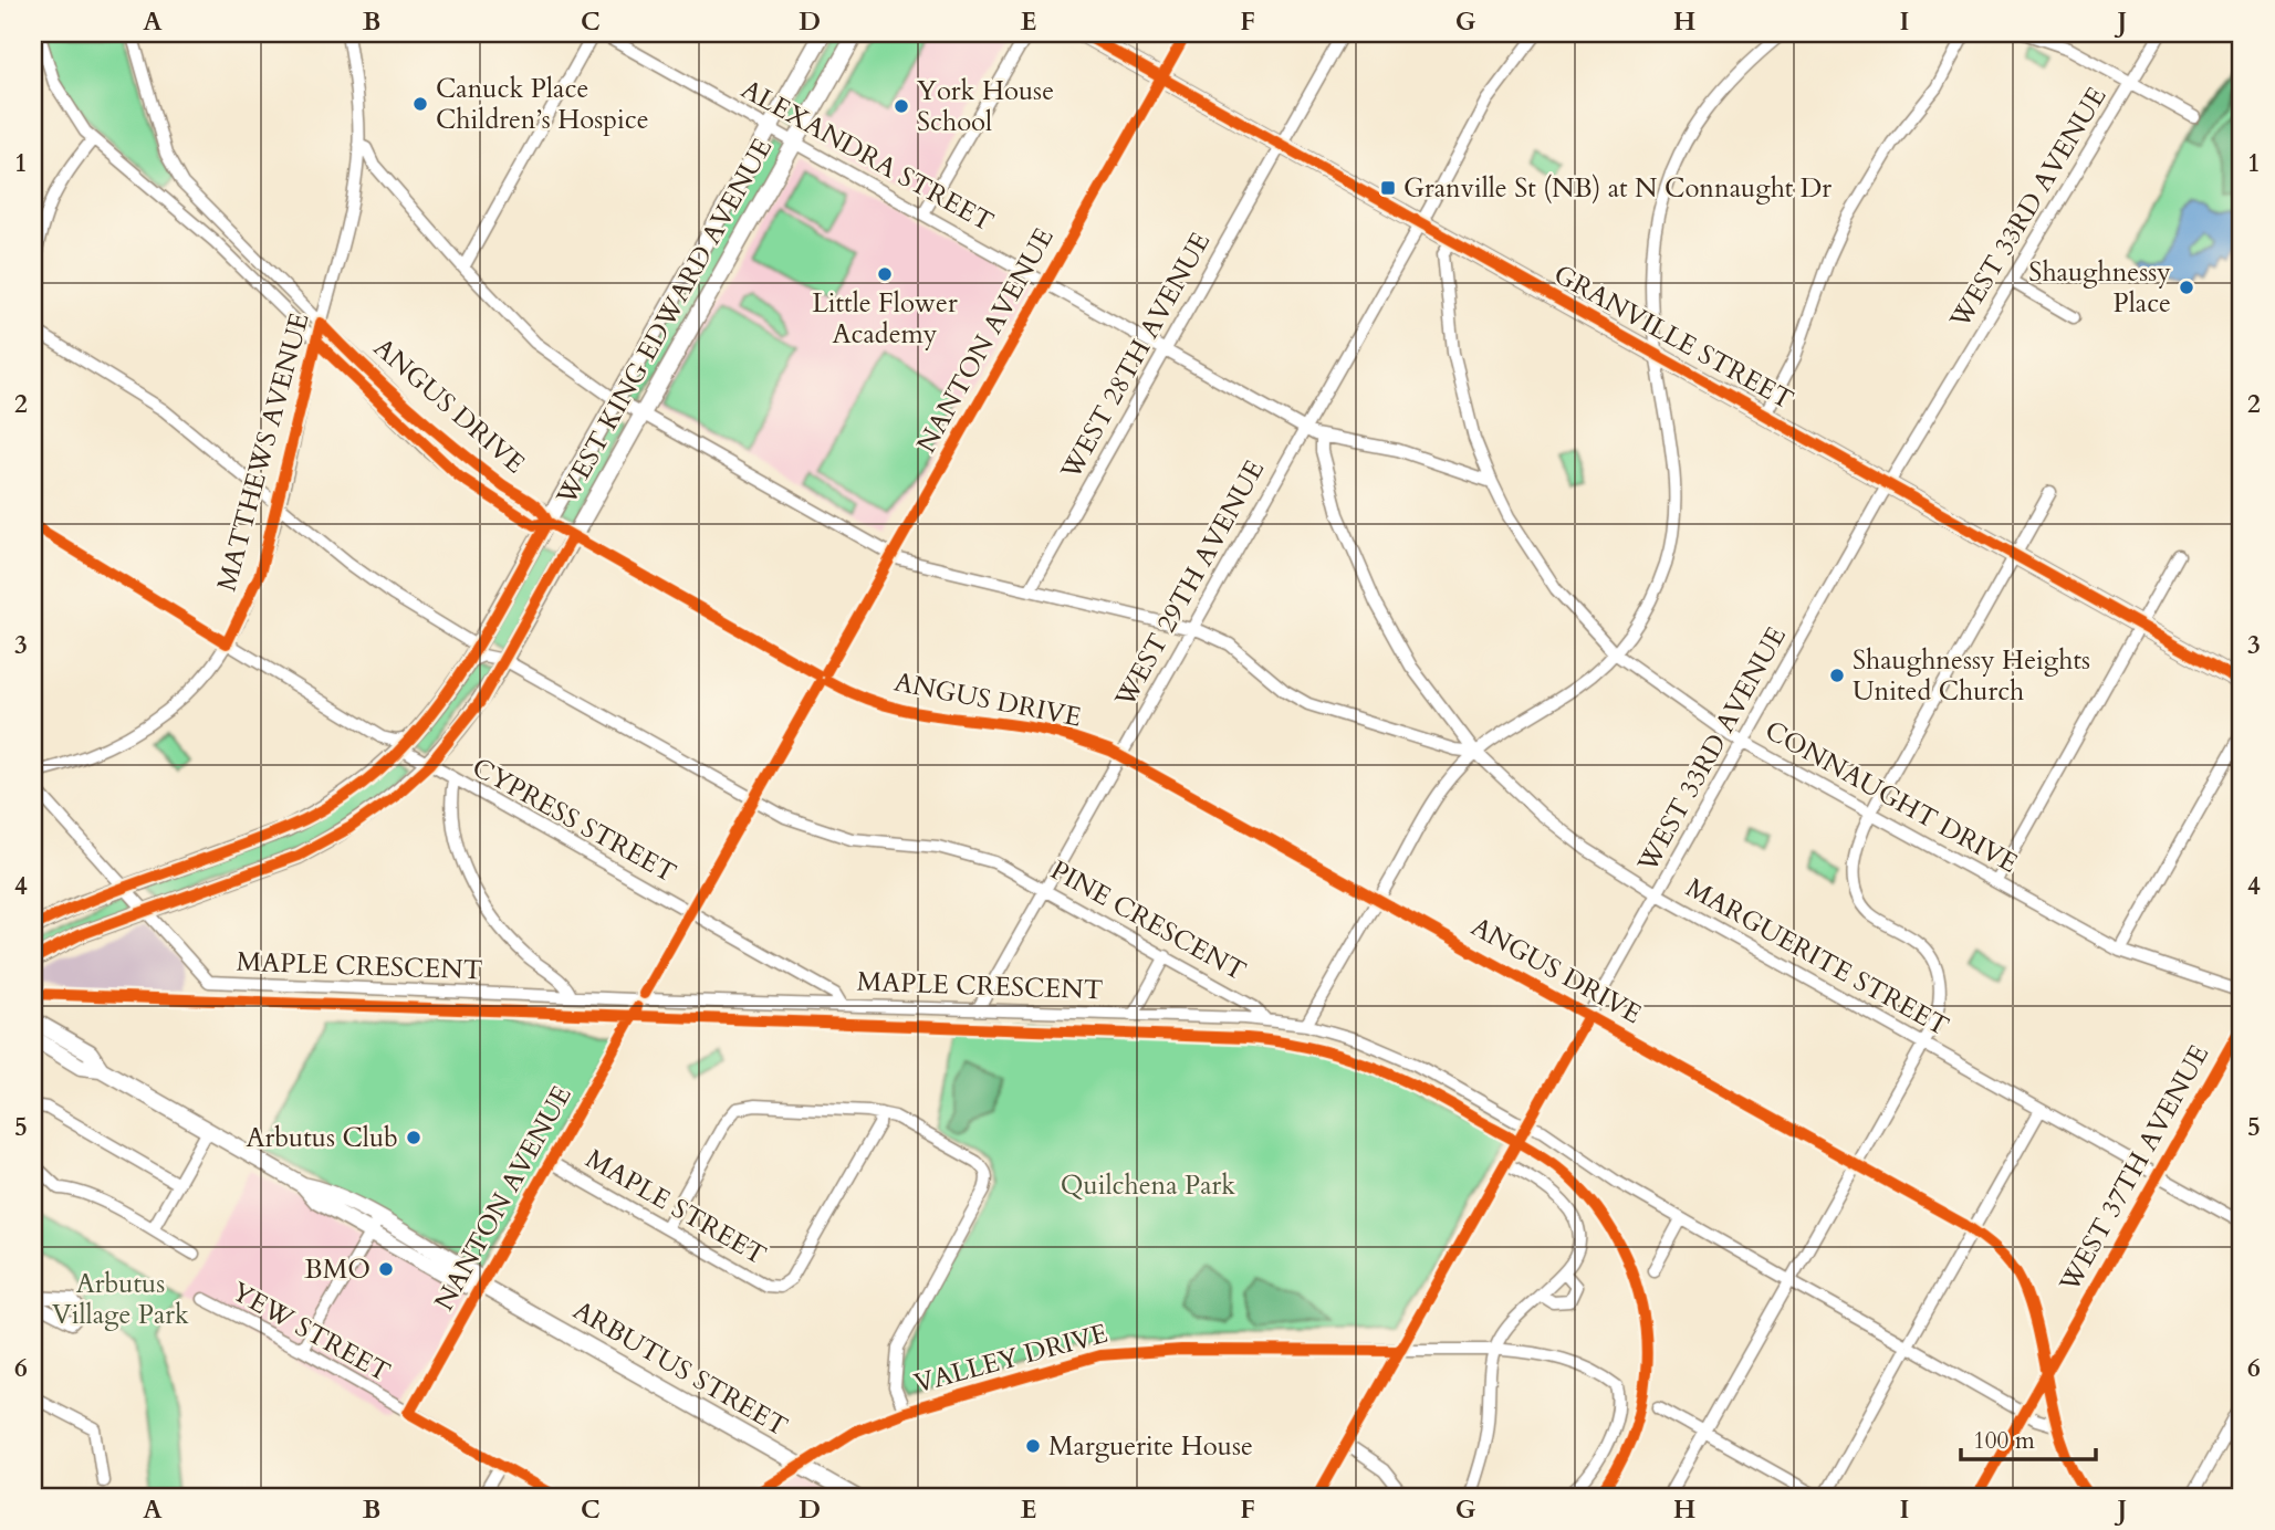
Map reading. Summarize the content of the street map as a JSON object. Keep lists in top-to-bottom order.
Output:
{
  "streets": {
    "highway": ["GRANVILLE STREET"],
    "main road": ["WEST KING EDWARD AVENUE", "ARBUTUS STREET"],
    "street": [
      "ALEXANDRA STREET",
      "WEST 33RD AVENUE",
      "NANTON AVENUE",
      "WEST 28TH AVENUE",
      "ANGUS DRIVE",
      "MATTHEWS AVENUE",
      "WEST 29TH AVENUE",
      "CONNAUGHT DRIVE",
      "CYPRESS STREET",
      "PINE CRESCENT",
      "MARGUERITE STREET",
      "MAPLE CRESCENT",
      "WEST 37TH AVENUE",
      "MAPLE STREET",
      "YEW STREET",
      "VALLEY DRIVE"
    ]
  },
  "crossings": [
    ["ALEXANDRA STREET", "WEST KING EDWARD AVENUE"],
    ["ALEXANDRA STREET", "NANTON AVENUE"],
    ["ALEXANDRA STREET", "WEST 28TH AVENUE"],
    ["ALEXANDRA STREET", "WEST 29TH AVENUE"],
    ["ALEXANDRA STREET", "CONNAUGHT DRIVE"],
    ["ALEXANDRA STREET", "MARGUERITE STREET"],
    ["WEST 33RD AVENUE", "GRANVILLE STREET"],
    ["WEST 33RD AVENUE", "ANGUS DRIVE"],
    ["WEST 33RD AVENUE", "CONNAUGHT DRIVE"],
    ["WEST 33RD AVENUE", "PINE CRESCENT"],
    ["WEST 33RD AVENUE", "MARGUERITE STREET"],
    ["WEST 33RD AVENUE", "VALLEY DRIVE"],
    ["WEST KING EDWARD AVENUE", "ANGUS DRIVE"],
    ["WEST KING EDWARD AVENUE", "CYPRESS STREET"],
    ["WEST KING EDWARD AVENUE", "PINE CRESCENT"],
    ["WEST KING EDWARD AVENUE", "MAPLE CRESCENT"],
    ["GRANVILLE STREET", "NANTON AVENUE"],
    ["GRANVILLE STREET", "WEST 28TH AVENUE"],
    ["GRANVILLE STREET", "WEST 29TH AVENUE"],
    ["GRANVILLE STREET", "CONNAUGHT DRIVE"],
    ["NANTON AVENUE", "ANGUS DRIVE"],
    ["NANTON AVENUE", "CYPRESS STREET"],
    ["NANTON AVENUE", "PINE CRESCENT"],
    ["NANTON AVENUE", "MAPLE CRESCENT"],
    ["NANTON AVENUE", "MAPLE STREET"],
    ["NANTON AVENUE", "YEW STREET"],
    ["NANTON AVENUE", "ARBUTUS STREET"],
    ["ANGUS DRIVE", "MATTHEWS AVENUE"],
    ["ANGUS DRIVE", "WEST 29TH AVENUE"],
    ["ANGUS DRIVE", "PINE CRESCENT"],
    ["ANGUS DRIVE", "WEST 37TH AVENUE"],
    ["WEST 29TH AVENUE", "PINE CRESCENT"],
    ["WEST 29TH AVENUE", "MAPLE CRESCENT"],
    ["CYPRESS STREET", "MAPLE CRESCENT"],
    ["PINE CRESCENT", "MAPLE CRESCENT"],
    ["PINE CRESCENT", "WEST 37TH AVENUE"],
    ["MARGUERITE STREET", "WEST 37TH AVENUE"],
    ["VALLEY DRIVE", "ARBUTUS STREET"]
  ],
  "parks": ["Quilchena Park", "Arbutus Village Park"],
  "places": {
    "other": [
      "Canuck Place Children’s Hospice",
      "York House School",
      "Little Flower Academy",
      "Shaughnessy Place",
      "Shaughnessy Heights United Church",
      "Arbutus Club",
      "BMO",
      "Marguerite House"
    ],
    "transit": ["Granville St (NB) at N Connaught Dr"]
  },
  "scale_bar": "100 m",
  "grid": {
    "columns": [
      "A",
      "B",
      "C",
      "D",
      "E",
      "F",
      "G",
      "H",
      "I",
      "J"
    ],
    "rows": [
      "1",
      "2",
      "3",
      "4",
      "5",
      "6"
    ]
  }
}
